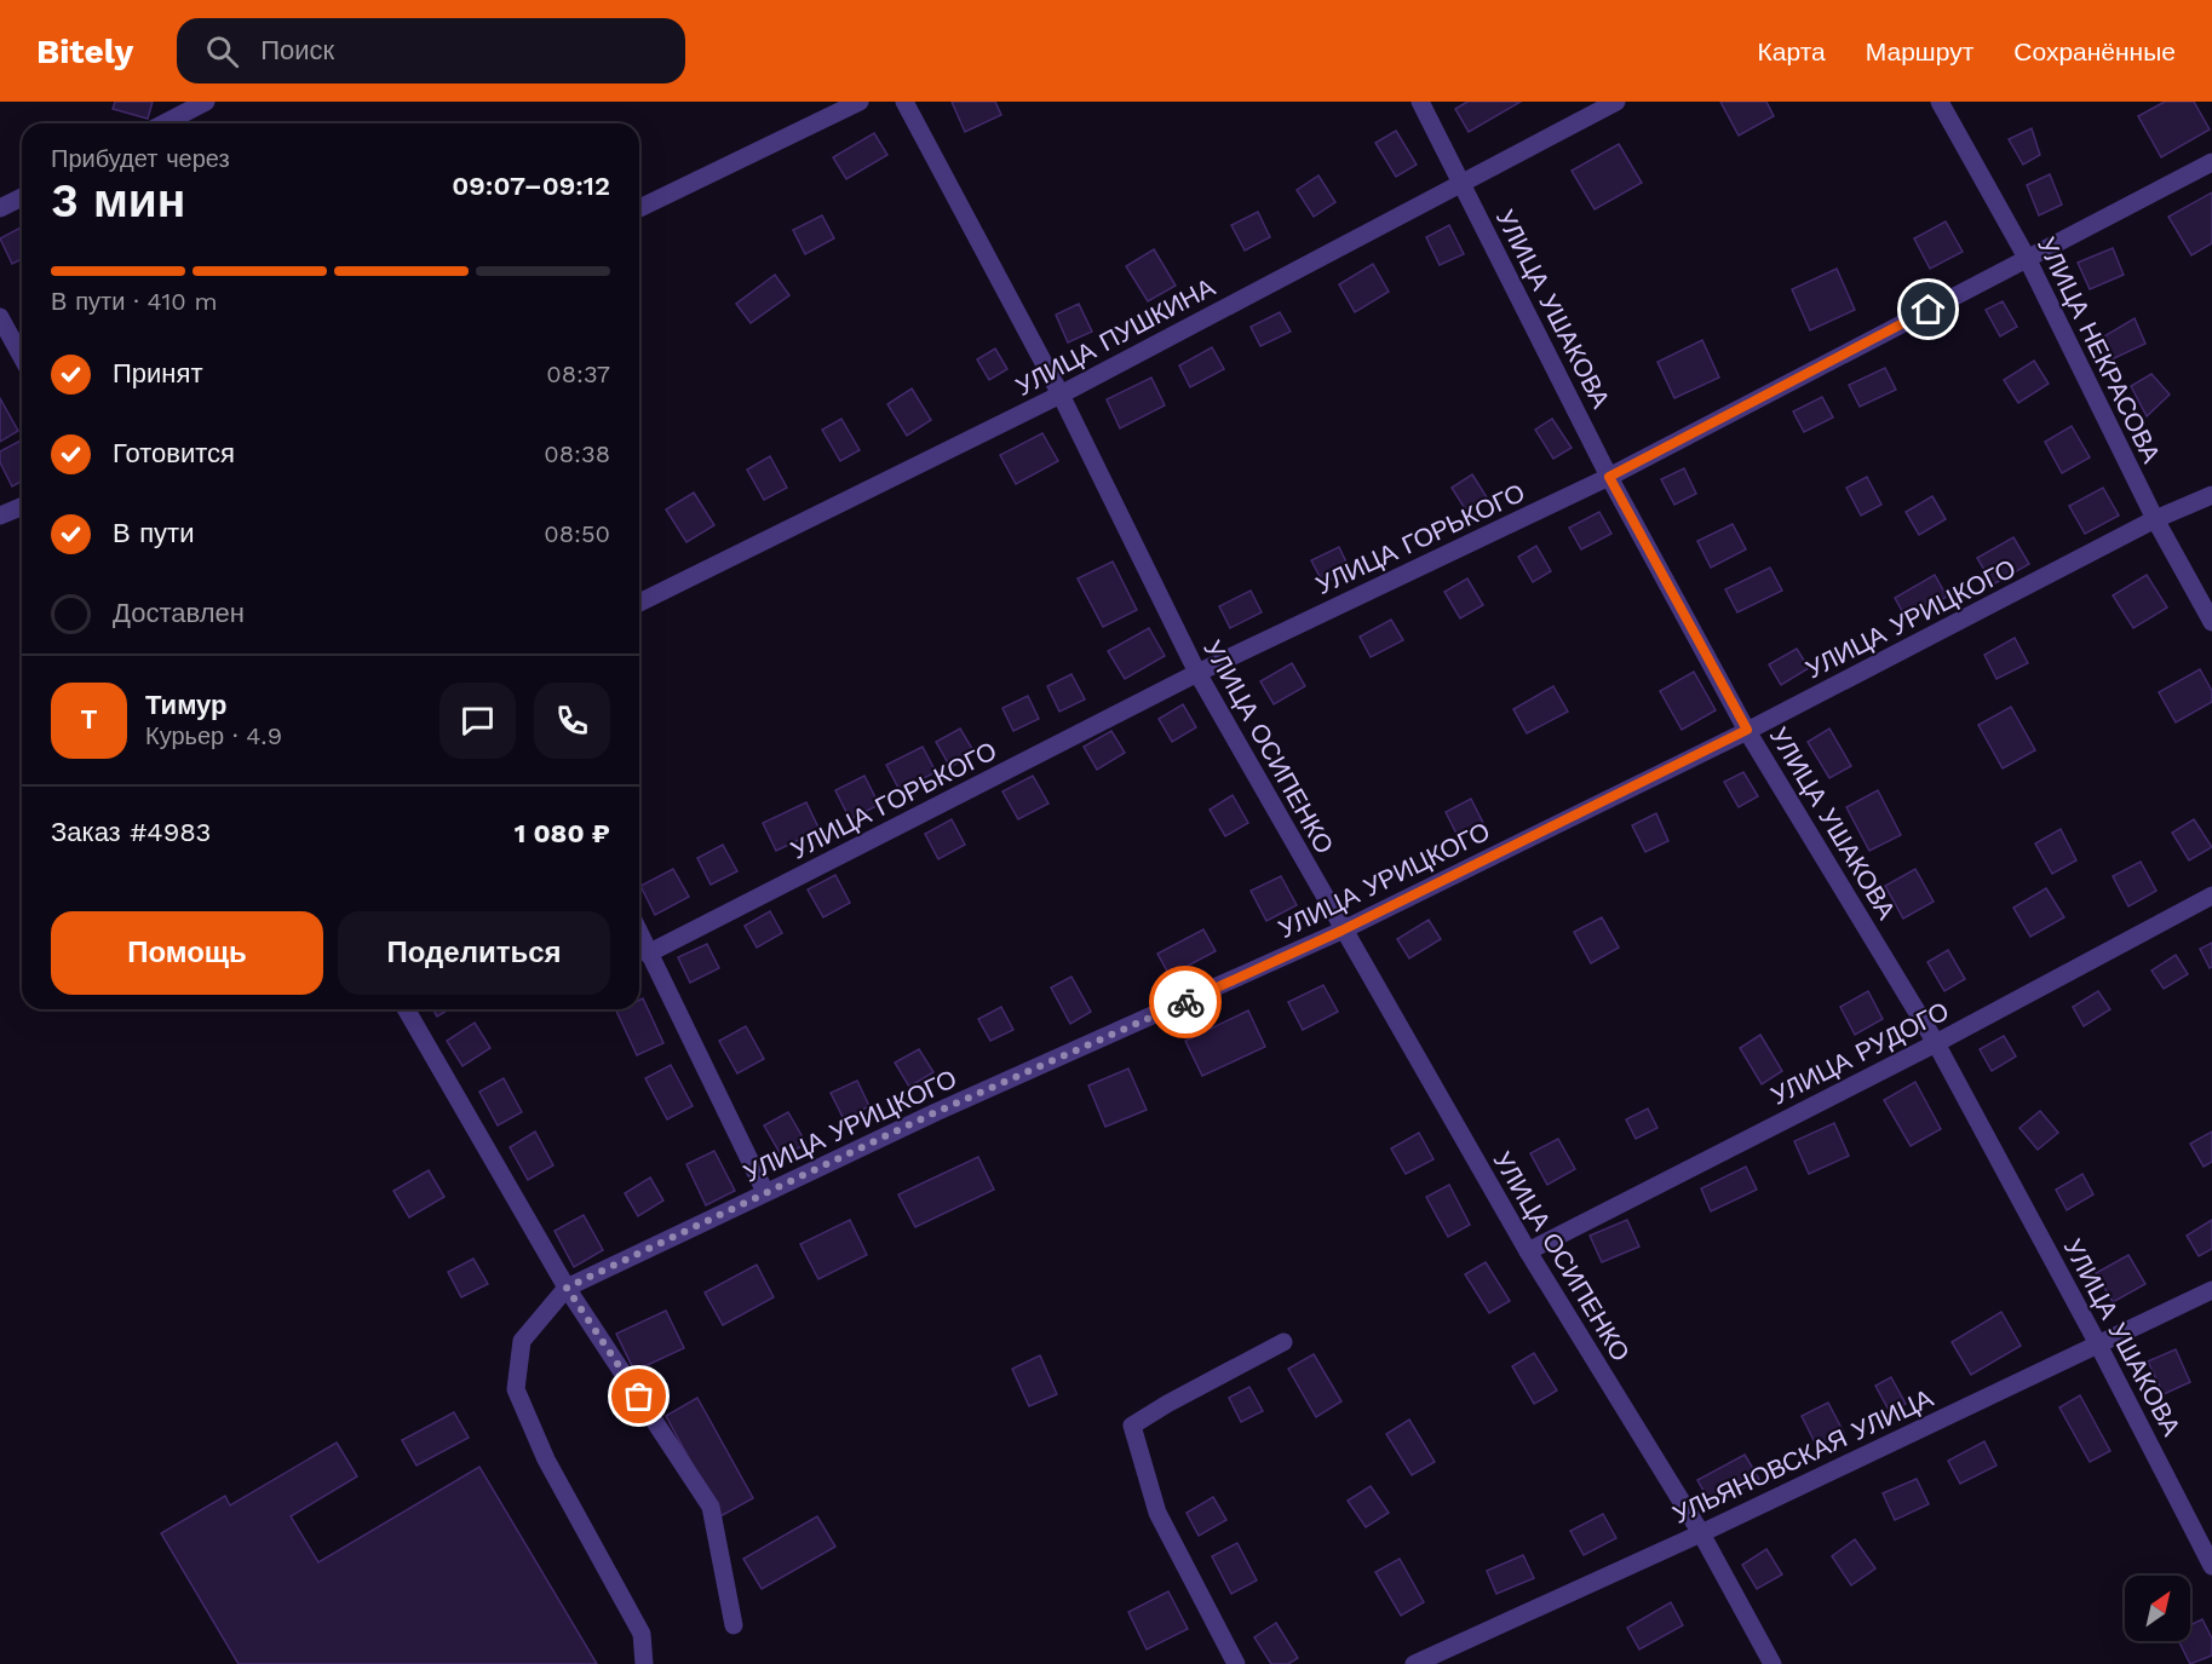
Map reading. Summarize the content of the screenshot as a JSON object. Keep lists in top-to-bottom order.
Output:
{
  "streets": {
    "street": [
      "УЛИЦА УШАКОВА",
      "УЛИЦА ПУШКИНА",
      "УЛИЦА НЕКРАСОВА",
      "УЛИЦА ГОРЬКОГО",
      "УЛИЦА УРИЦКОГО",
      "УЛИЦА ОСИПЕНКО",
      "УЛИЦА РУДОГО",
      "УЛЬЯНОВСКАЯ УЛИЦА"
    ]
  },
  "crossings": [
    ["УЛИЦА УШАКОВА", "УЛИЦА ПУШКИНА"],
    ["УЛИЦА УШАКОВА", "УЛИЦА ГОРЬКОГО"],
    ["УЛИЦА УШАКОВА", "УЛИЦА УРИЦКОГО"],
    ["УЛИЦА УШАКОВА", "УЛИЦА РУДОГО"],
    ["УЛИЦА УШАКОВА", "УЛЬЯНОВСКАЯ УЛИЦА"],
    ["УЛИЦА ПУШКИНА", "УЛИЦА ОСИПЕНКО"],
    ["УЛИЦА НЕКРАСОВА", "УЛИЦА ГОРЬКОГО"],
    ["УЛИЦА НЕКРАСОВА", "УЛИЦА УРИЦКОГО"],
    ["УЛИЦА ГОРЬКОГО", "УЛИЦА ОСИПЕНКО"],
    ["УЛИЦА УРИЦКОГО", "УЛИЦА ОСИПЕНКО"],
    ["УЛИЦА ОСИПЕНКО", "УЛИЦА РУДОГО"],
    ["УЛИЦА ОСИПЕНКО", "УЛЬЯНОВСКАЯ УЛИЦА"]
  ],
  "north": "top right",
  "page": {
    "header": "Bitely",
    "search": "Поиск",
    "nav": ["Карта", "Маршрут", "Сохранённые"],
    "heading": ["3 мин", "Прибудет через", "09:07–09:12"],
    "panel": [
      "Тимур",
      "Курьер · 4.9",
      "Заказ #4983",
      "1 080 ₽"
    ],
    "bar": "В пути · 410 m",
    "list": [
      ["Принят", "08:37"],
      ["Готовится", "08:38"],
      ["В пути", "08:50"],
      "Доставлен"
    ],
    "round": "Т",
    "buttons": ["Помощь", "Поделиться"]
  }
}
